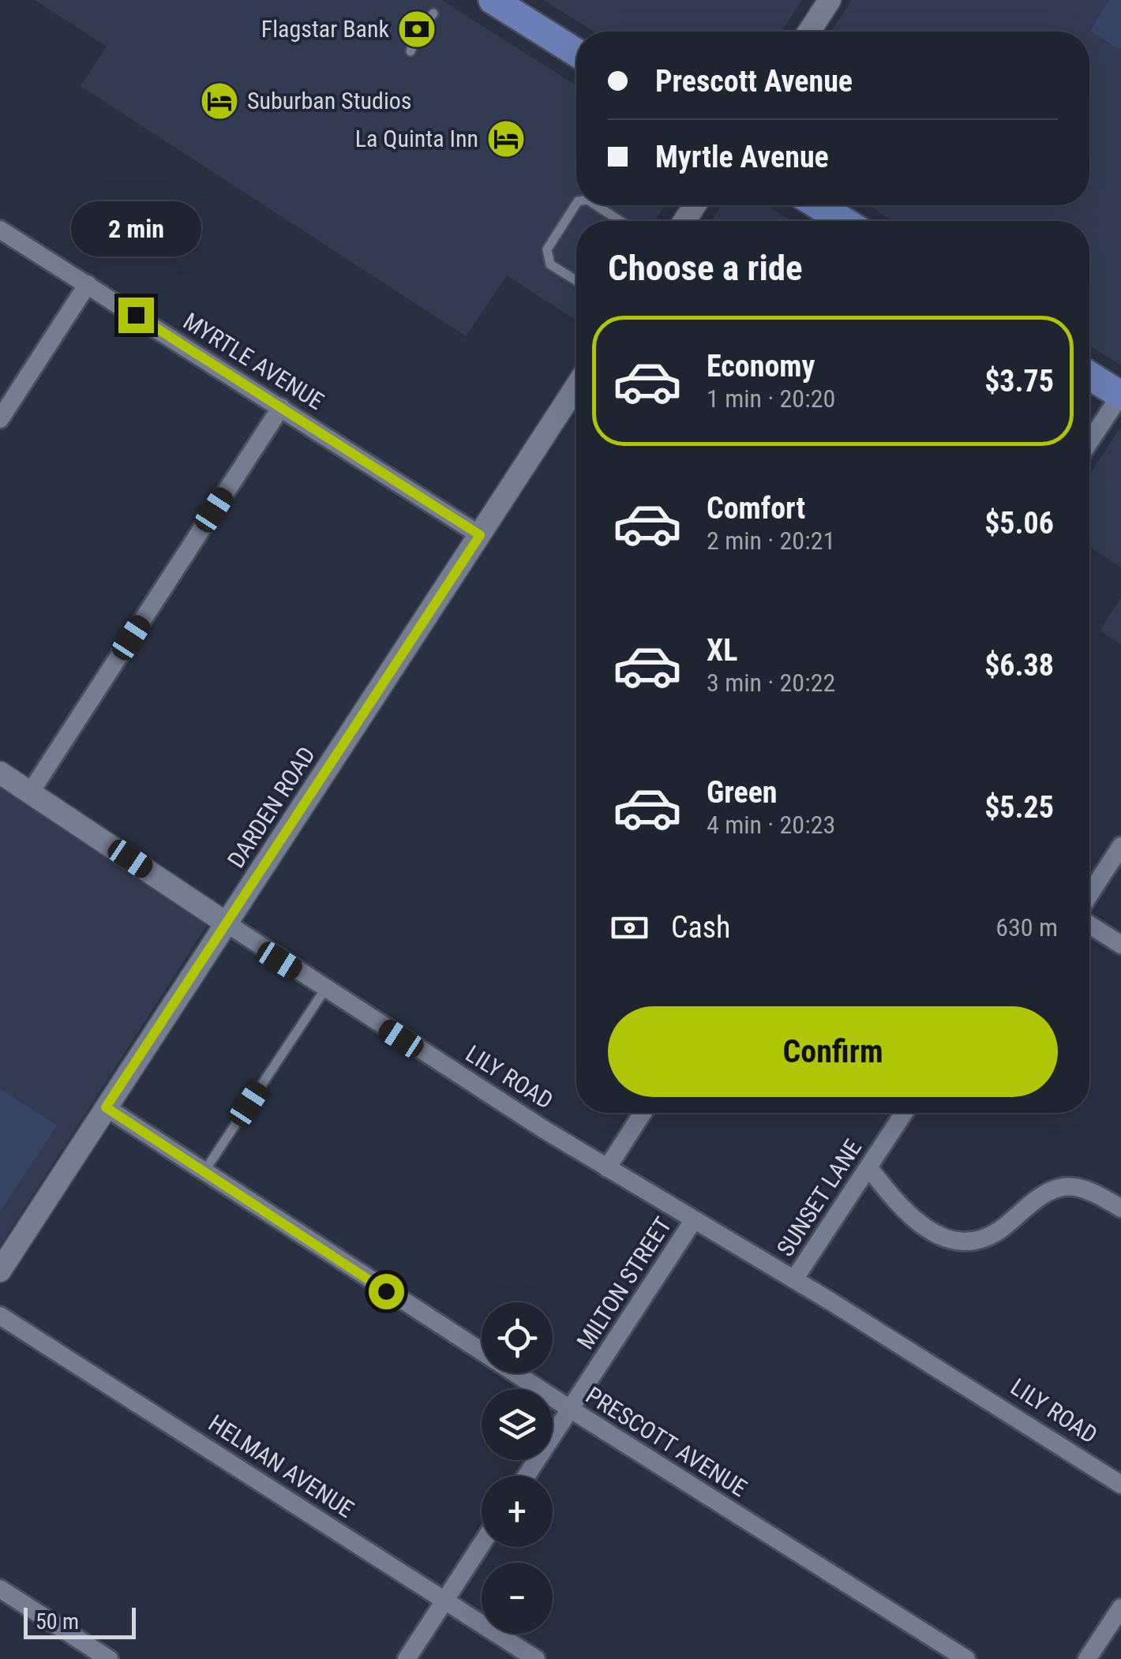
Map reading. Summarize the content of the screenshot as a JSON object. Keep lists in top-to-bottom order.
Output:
{
  "streets": {
    "street": [
      "MYRTLE AVENUE",
      "DARDEN ROAD",
      "LILY ROAD",
      "SUNSET LANE",
      "MILTON STREET",
      "PRESCOTT AVENUE",
      "HELMAN AVENUE"
    ]
  },
  "crossings": [
    ["MYRTLE AVENUE", "DARDEN ROAD"],
    ["DARDEN ROAD", "LILY ROAD"],
    ["DARDEN ROAD", "PRESCOTT AVENUE"],
    ["LILY ROAD", "SUNSET LANE"],
    ["LILY ROAD", "MILTON STREET"],
    ["MILTON STREET", "PRESCOTT AVENUE"]
  ],
  "places": {
    "bank": ["Flagstar Bank"],
    "hotel": ["Suburban Studios", "La Quinta Inn"]
  },
  "scale_bar": "50 m",
  "page": {
    "banner": ["Prescott Avenue", "Myrtle Avenue"],
    "bubble": "2 min",
    "heading": "Choose a ride",
    "list": [
      {
        "name": "Economy",
        "note": "1 min · 20:20",
        "value": "$3.75"
      },
      {
        "name": "Comfort",
        "note": "2 min · 20:21",
        "value": "$5.06"
      },
      {
        "name": "XL",
        "note": "3 min · 20:22",
        "value": "$6.38"
      },
      {
        "name": "Green",
        "note": "4 min · 20:23",
        "value": "$5.25"
      }
    ],
    "pay": ["Cash", "630 m"],
    "buttons": "Confirm",
    "map_buttons": ["+", "−"],
    "scale": "50 m"
  }
}
